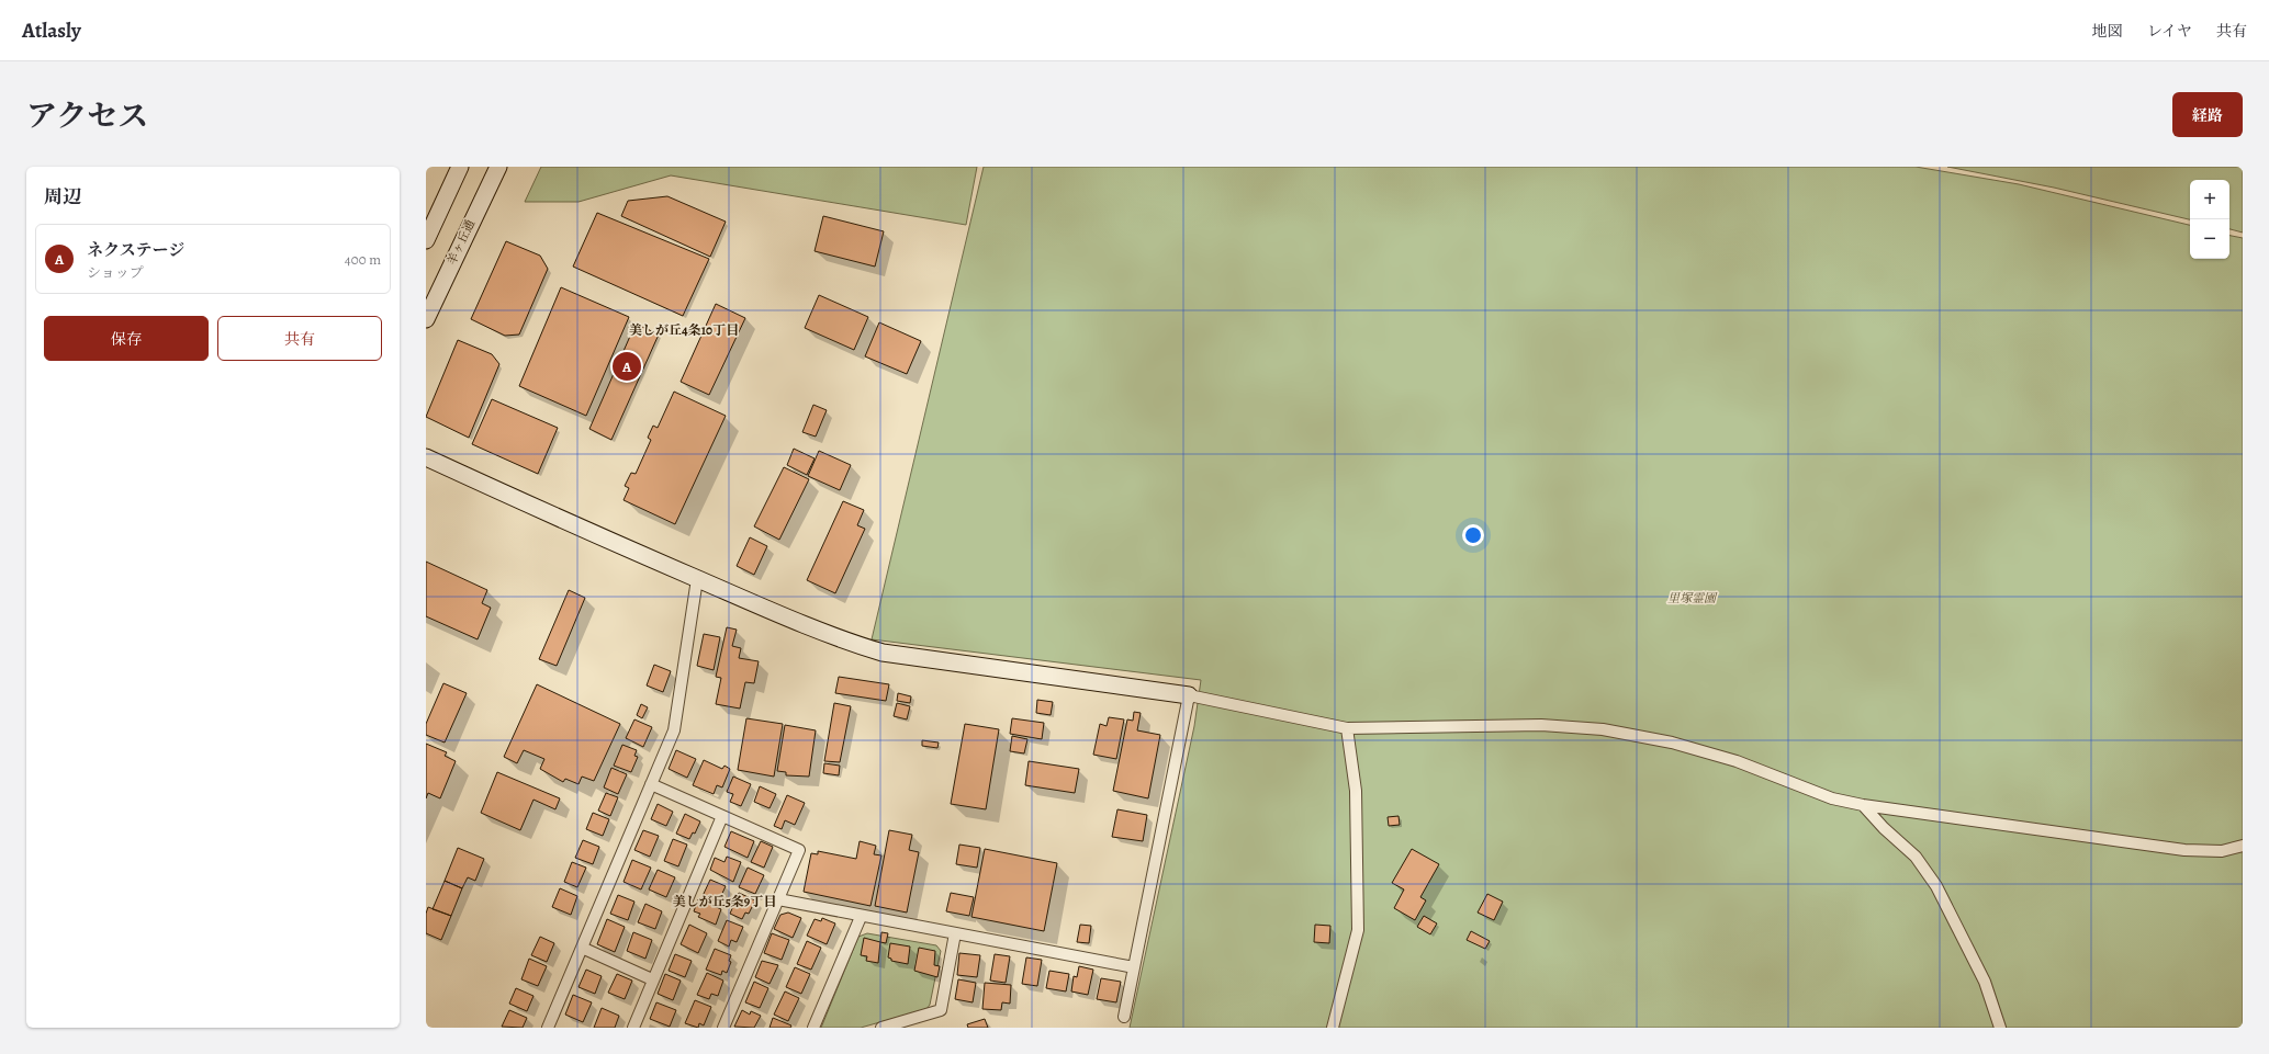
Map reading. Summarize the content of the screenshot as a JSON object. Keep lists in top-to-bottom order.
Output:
{
  "streets": {
    "street": ["羊ヶ丘通"]
  },
  "districts": ["美しが丘4条10丁目", "美しが丘5条9丁目"],
  "parks": ["里塚霊園"],
  "page": {
    "header": "Atlasly",
    "nav": ["地図", "レイヤ", "共有"],
    "title": "アクセス",
    "buttons": [
      "経路",
      ["保存", "共有"]
    ],
    "heading": "周辺",
    "map_buttons": ["+", "−"],
    "list": [
      {
        "mark": "A",
        "name": "ネクステージ",
        "note": "ショップ",
        "value": "400 m"
      }
    ],
    "pins": "A"
  }
}
